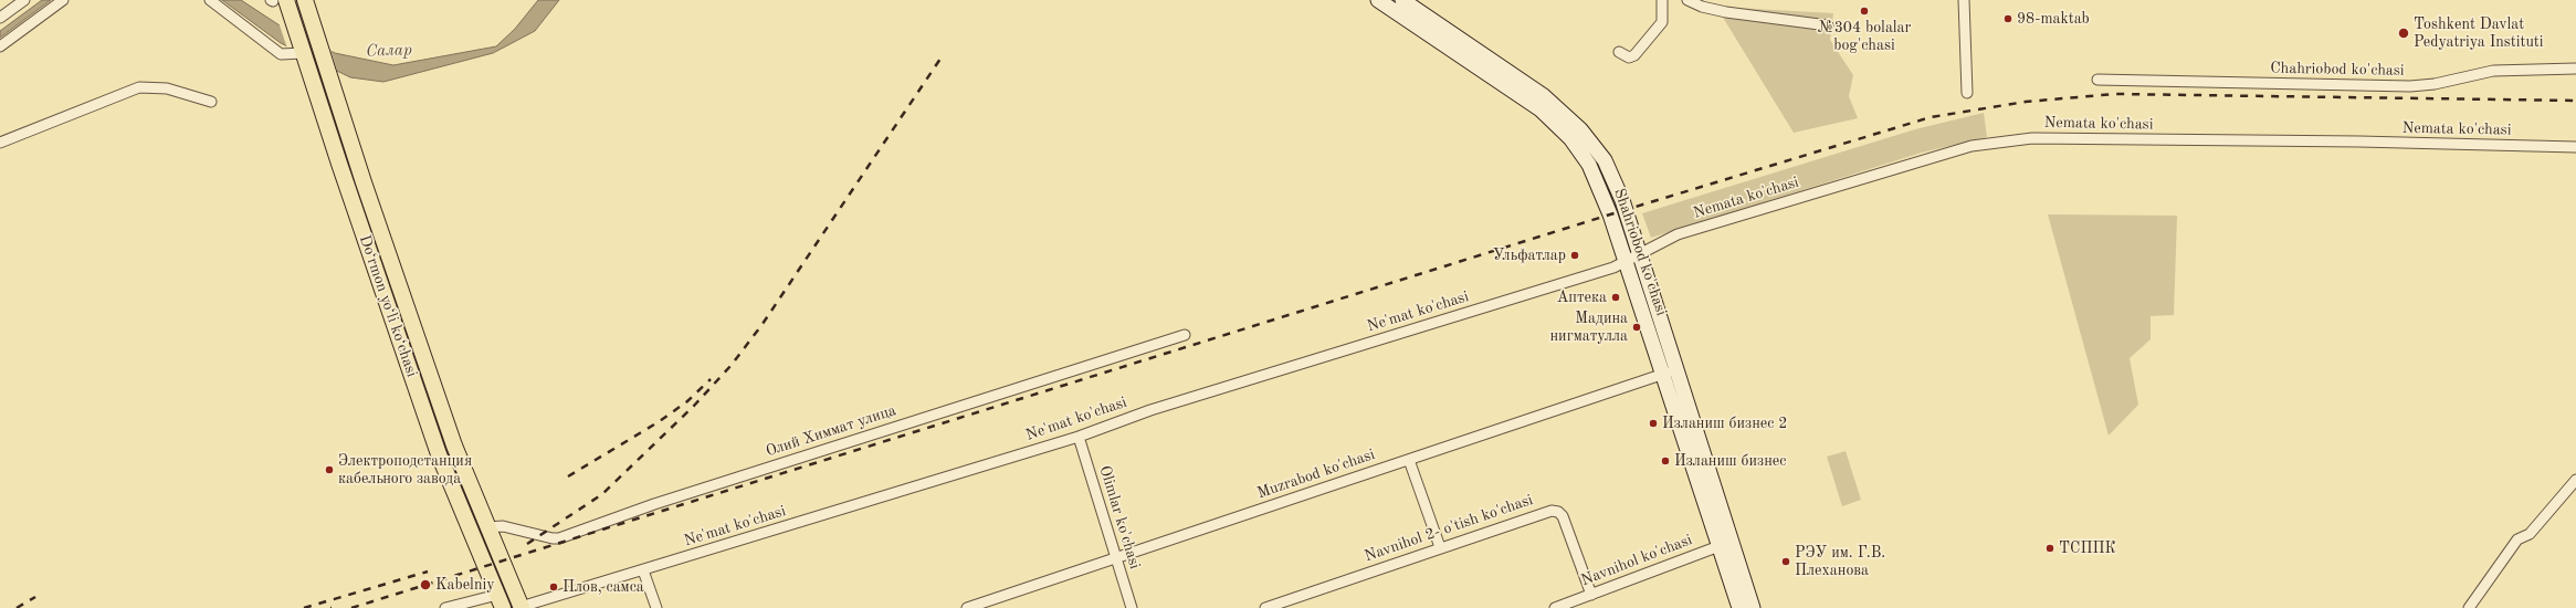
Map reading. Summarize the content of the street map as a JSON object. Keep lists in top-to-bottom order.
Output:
{
  "streets": {
    "main road": ["Shahriobod ko'chasi", "Do‘rmon yo‘li ko‘chasi"],
    "street": [
      "Chahriobod ko'chasi",
      "Nemata ko'chasi",
      "Ne'mat ko'chasi",
      "Олий Химмат улица",
      "Muzrabod ko'chasi",
      "Olimlar ko'chasi",
      "Navnihol 2- o'tish ko'chasi",
      "Navnihol ko'chasi"
    ]
  },
  "crossings": [
    ["Nemata ko'chasi", "Shahriobod ko'chasi"],
    ["Nemata ko'chasi", "Ne'mat ko'chasi"],
    ["Shahriobod ko'chasi", "Ne'mat ko'chasi"],
    ["Shahriobod ko'chasi", "Muzrabod ko'chasi"],
    ["Shahriobod ko'chasi", "Navnihol ko'chasi"],
    ["Do‘rmon yo‘li ko‘chasi", "Ne'mat ko'chasi"],
    ["Do‘rmon yo‘li ko‘chasi", "Олий Химмат улица"],
    ["Ne'mat ko'chasi", "Olimlar ko'chasi"],
    ["Muzrabod ko'chasi", "Olimlar ko'chasi"],
    ["Navnihol 2- o'tish ko'chasi", "Navnihol ko'chasi"]
  ],
  "water": ["Салар"],
  "places": [
    "№304 bolalar bog'chasi",
    "98-maktab",
    "Toshkent Davlat Pedyatriya Instituti",
    "Ульфатлар",
    "Аптека",
    "Мадина нигматулла",
    "Изланиш бизнес 2",
    "Изланиш бизнес",
    "Электроподстанция кабельного завода",
    "ТСППК",
    "РЭУ им. Г.В. Плеханова",
    "Kabelniy",
    "Плов, самса"
  ]
}
